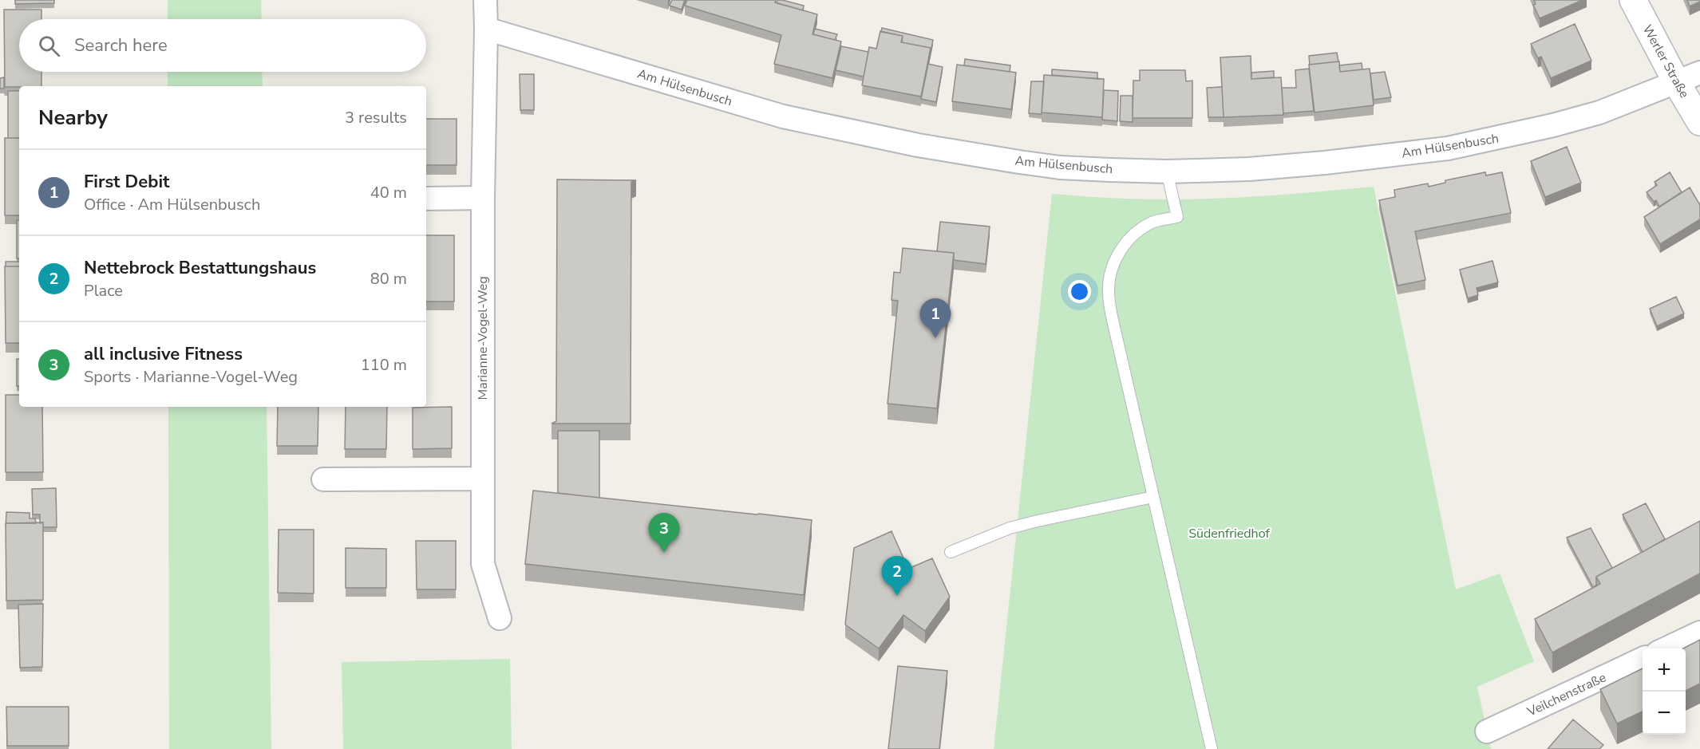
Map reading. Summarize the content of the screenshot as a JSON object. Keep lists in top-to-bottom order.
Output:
{
  "streets": {
    "main road": ["Werler Straße"],
    "street": ["Am Hülsenbusch", "Marianne-Vogel-Weg", "Veilchenstraße"]
  },
  "crossings": [
    ["Werler Straße", "Am Hülsenbusch"],
    ["Am Hülsenbusch", "Marianne-Vogel-Weg"]
  ],
  "parks": ["Südenfriedhof"],
  "page": {
    "search": "Search here",
    "heading": ["Nearby", "3 results"],
    "list": [
      {
        "mark": "1",
        "name": "First Debit",
        "note": "Office · Am Hülsenbusch",
        "value": "40 m"
      },
      {
        "mark": "2",
        "name": "Nettebrock Bestattungshaus",
        "note": "Place",
        "value": "80 m"
      },
      {
        "mark": "3",
        "name": "all inclusive Fitness",
        "note": "Sports · Marianne-Vogel-Weg",
        "value": "110 m"
      }
    ],
    "pins": ["1", "3", "2"],
    "map_buttons": ["+", "−"]
  }
}
